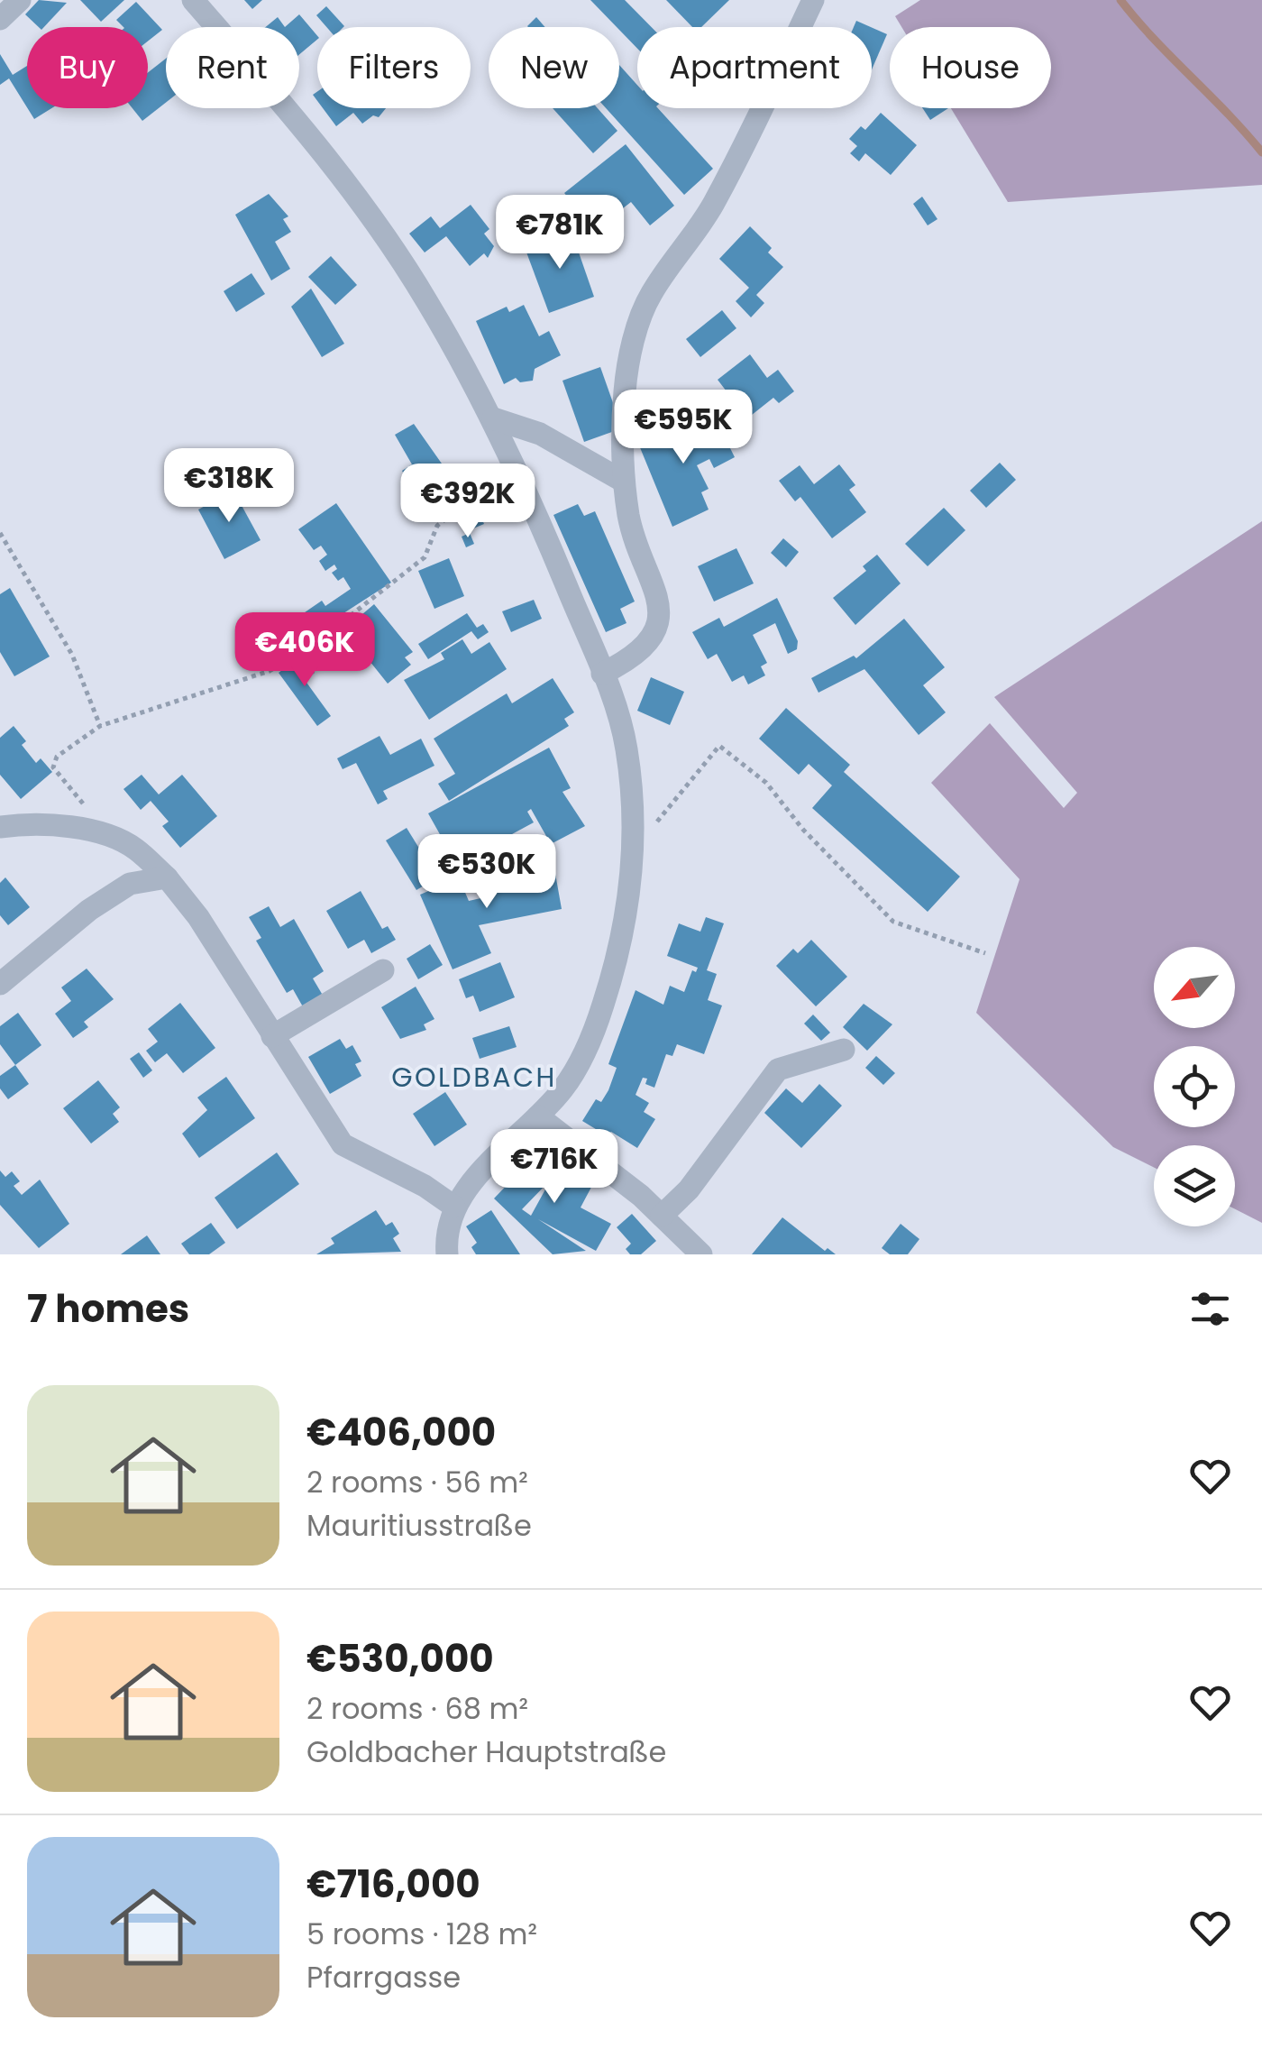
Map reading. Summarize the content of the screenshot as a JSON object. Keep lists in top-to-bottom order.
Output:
{
  "districts": ["GOLDBACH"],
  "north": "bottom left",
  "page": {
    "chip": [
      "Buy",
      "Rent",
      "Filters",
      "New",
      "Apartment",
      "House"
    ],
    "price": [
      "€781K",
      "€595K",
      "€318K",
      "€392K",
      "€406K",
      "€530K",
      "€716K"
    ],
    "heading": "7 homes",
    "list": [
      {
        "name": "€406,000",
        "note": "2 rooms · 56 m² · Mauritiusstraße"
      },
      {
        "name": "€530,000",
        "note": "2 rooms · 68 m² · Goldbacher Hauptstraße"
      },
      {
        "name": "€716,000",
        "note": "5 rooms · 128 m² · Pfarrgasse"
      }
    ]
  }
}
